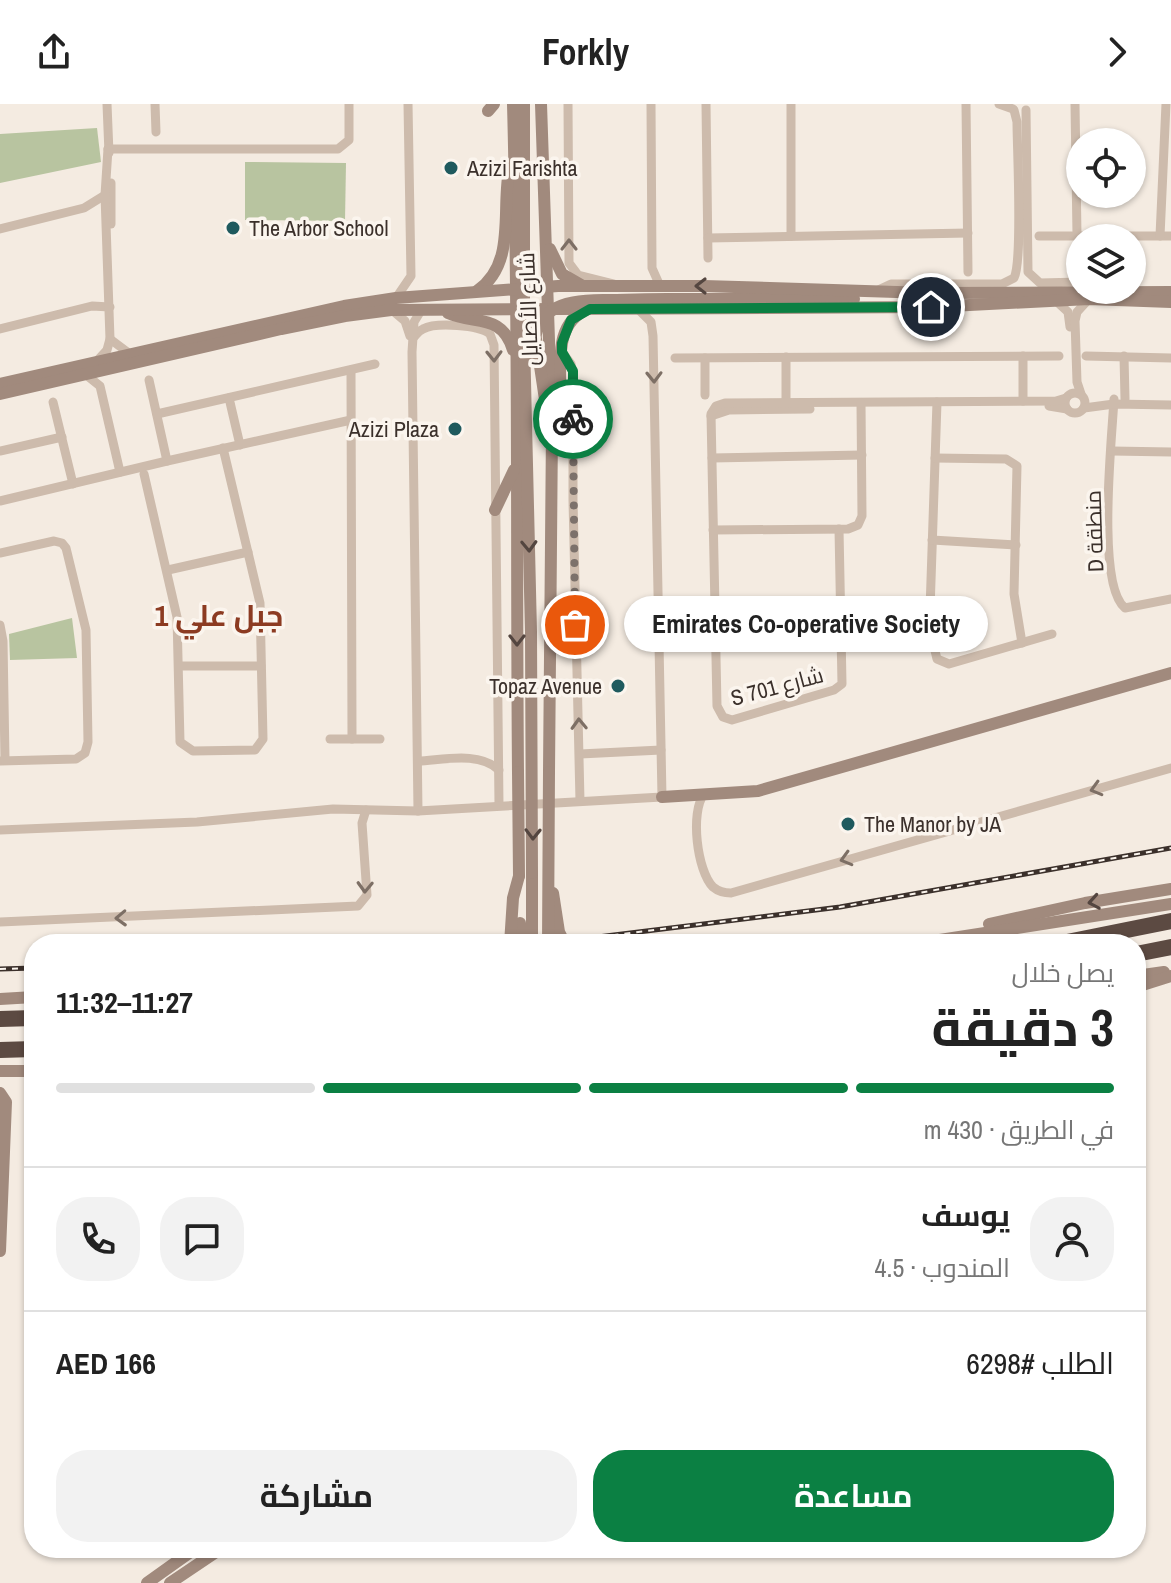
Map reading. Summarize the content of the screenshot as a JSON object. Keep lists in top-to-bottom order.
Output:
{
  "streets": {
    "main road": ["شارع الأصايل"],
    "street": ["D منطقة", "S 701 شارع"]
  },
  "districts": ["جبل علي 1"],
  "places": [
    "Azizi Farishta",
    "The Arbor School",
    "Azizi Plaza",
    "Emirates Co-operative Society",
    "Topaz Avenue",
    "The Manor by JA"
  ],
  "page": {
    "header": "Forkly",
    "bubble": "Emirates Co-operative Society",
    "heading": ["3 دقيقة", "يصل خلال", "11:27–11:32"],
    "panel": [
      "يوسف",
      "المندوب · 4.5",
      "الطلب #6298",
      "AED 166"
    ],
    "bar": "في الطريق · 430 m",
    "buttons": ["مساعدة", "مشاركة"]
  }
}
